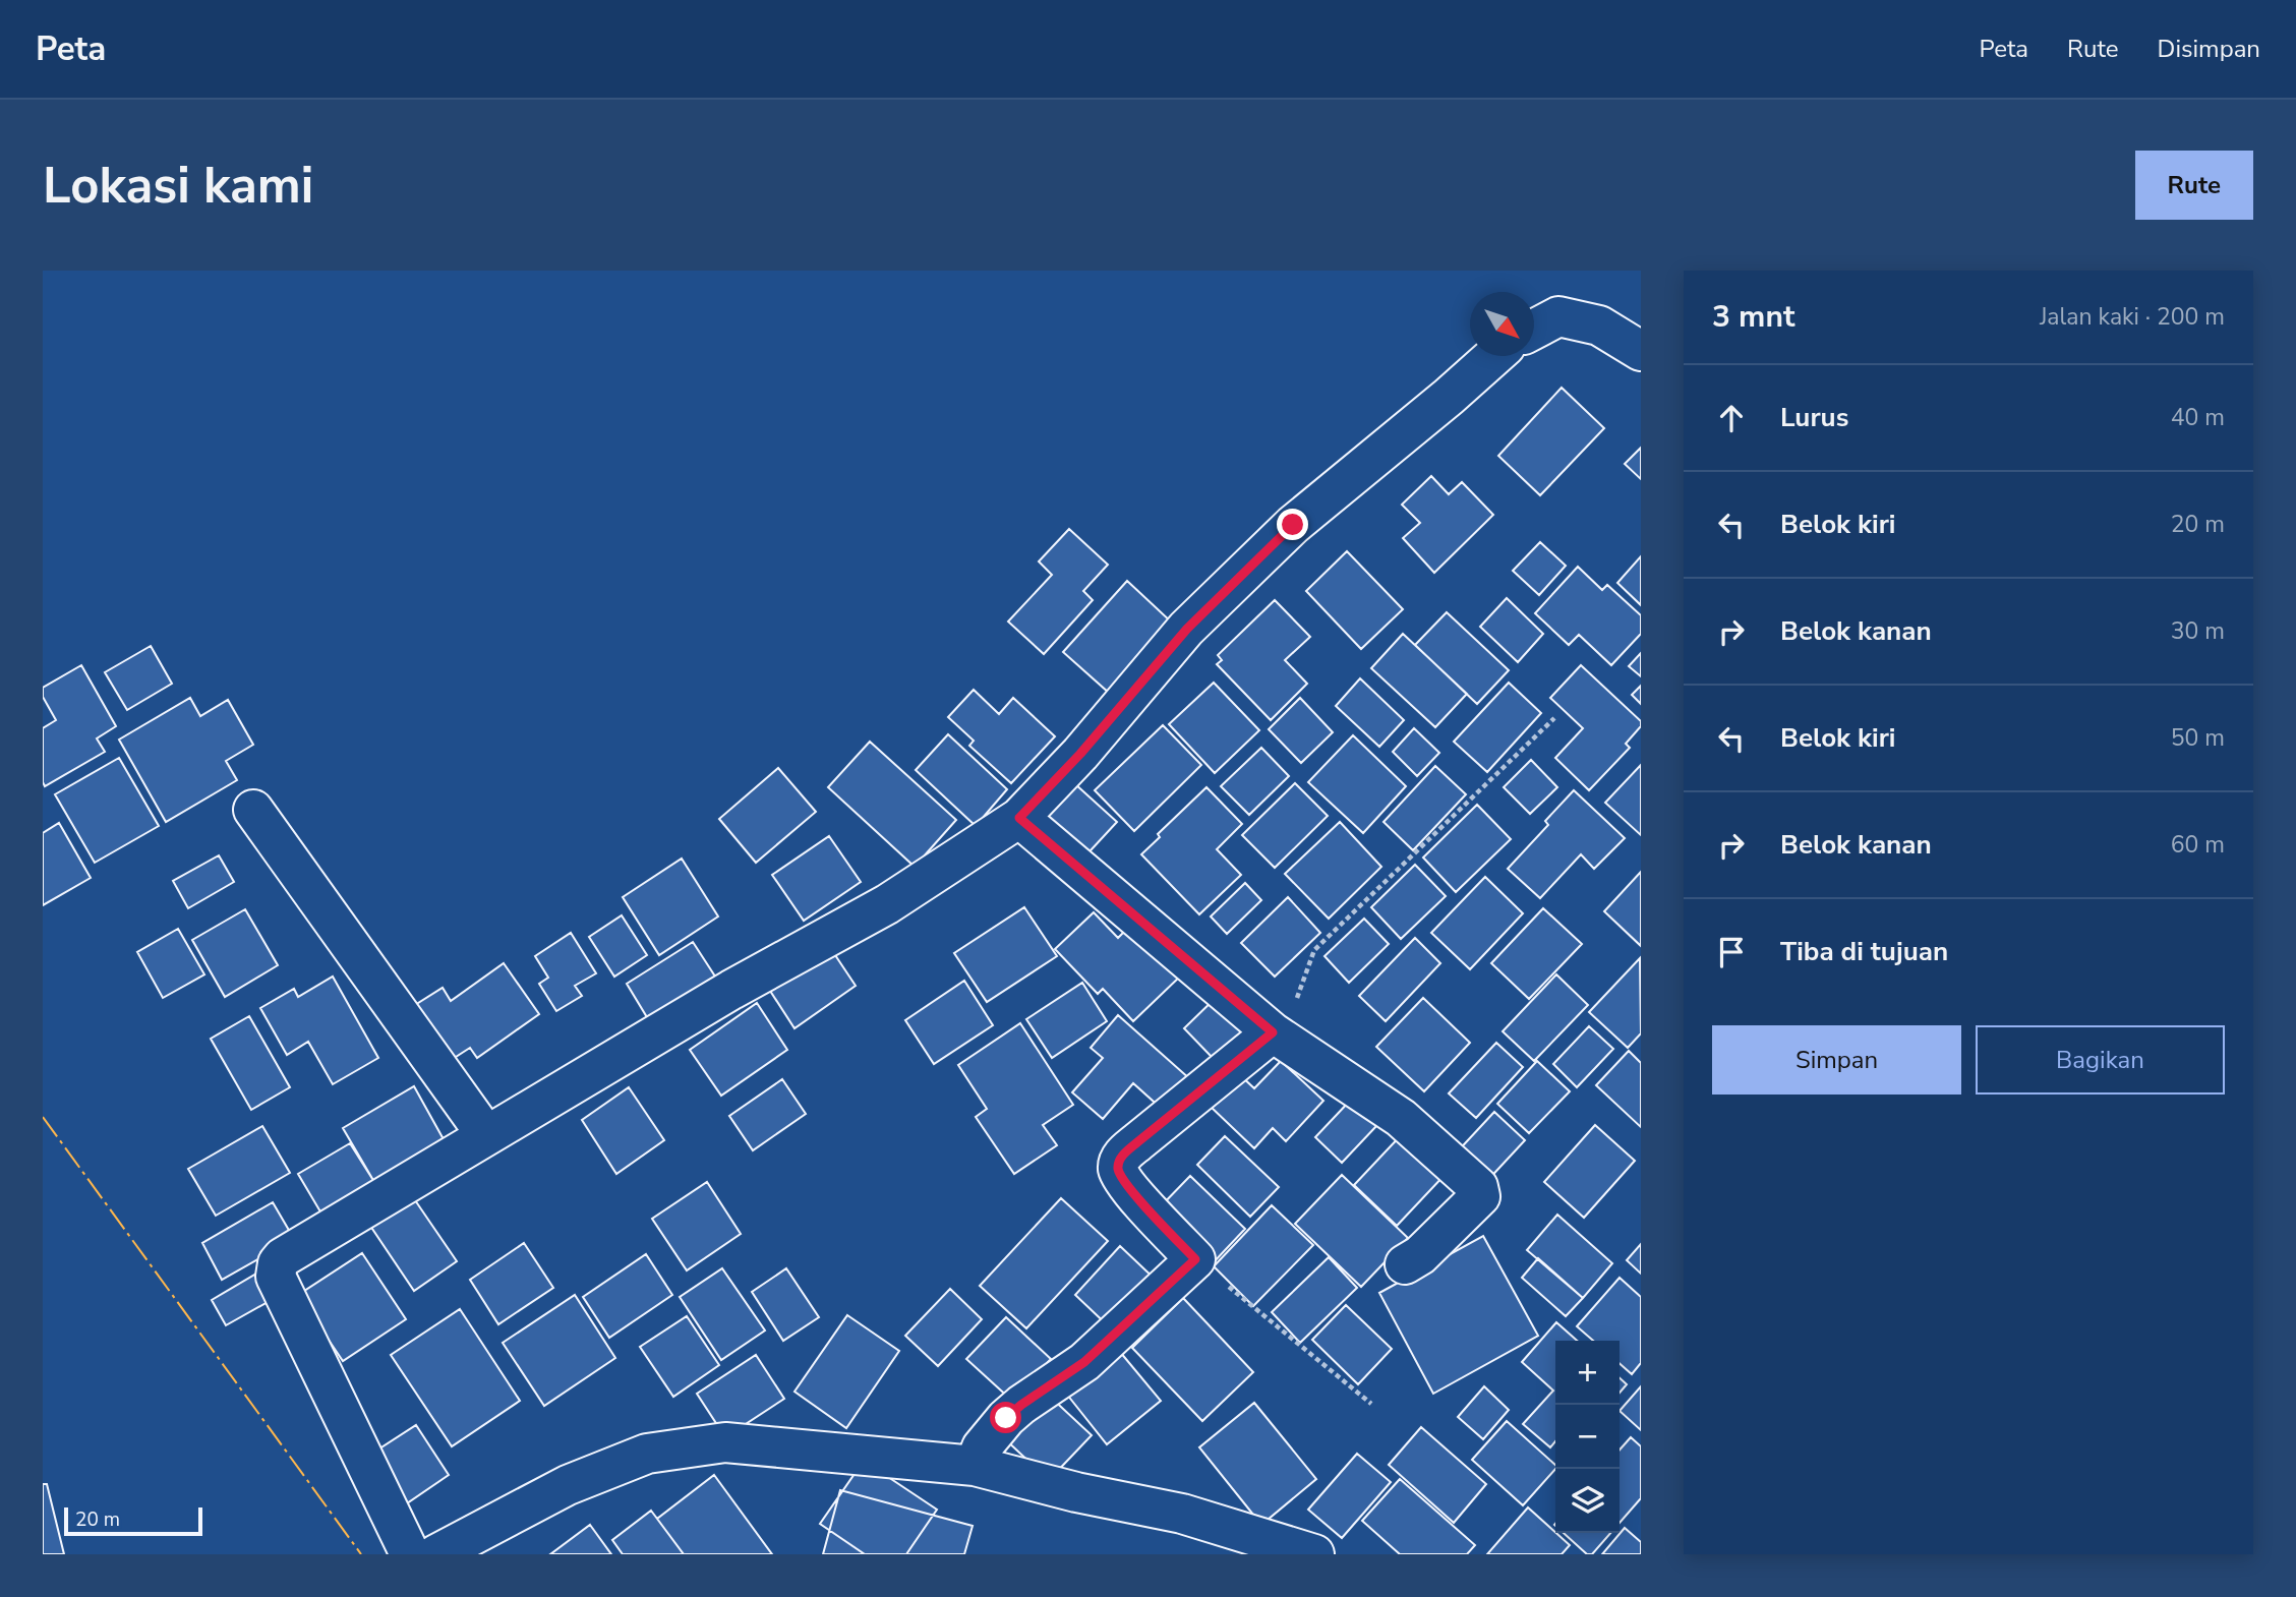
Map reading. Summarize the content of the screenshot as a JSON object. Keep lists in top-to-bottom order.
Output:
{
  "scale_bar": "20 m",
  "north": "bottom right",
  "page": {
    "header": "Peta",
    "nav": ["Peta", "Rute", "Disimpan"],
    "buttons": [
      "Rute",
      ["Simpan", "Bagikan"]
    ],
    "title": "Lokasi kami",
    "heading": ["3 mnt", "Jalan kaki · 200 m"],
    "list": [
      ["Lurus", "40 m"],
      ["Belok kiri", "20 m"],
      ["Belok kanan", "30 m"],
      ["Belok kiri", "50 m"],
      ["Belok kanan", "60 m"],
      "Tiba di tujuan"
    ],
    "map_buttons": ["+", "−"],
    "scale": "20 m"
  }
}
